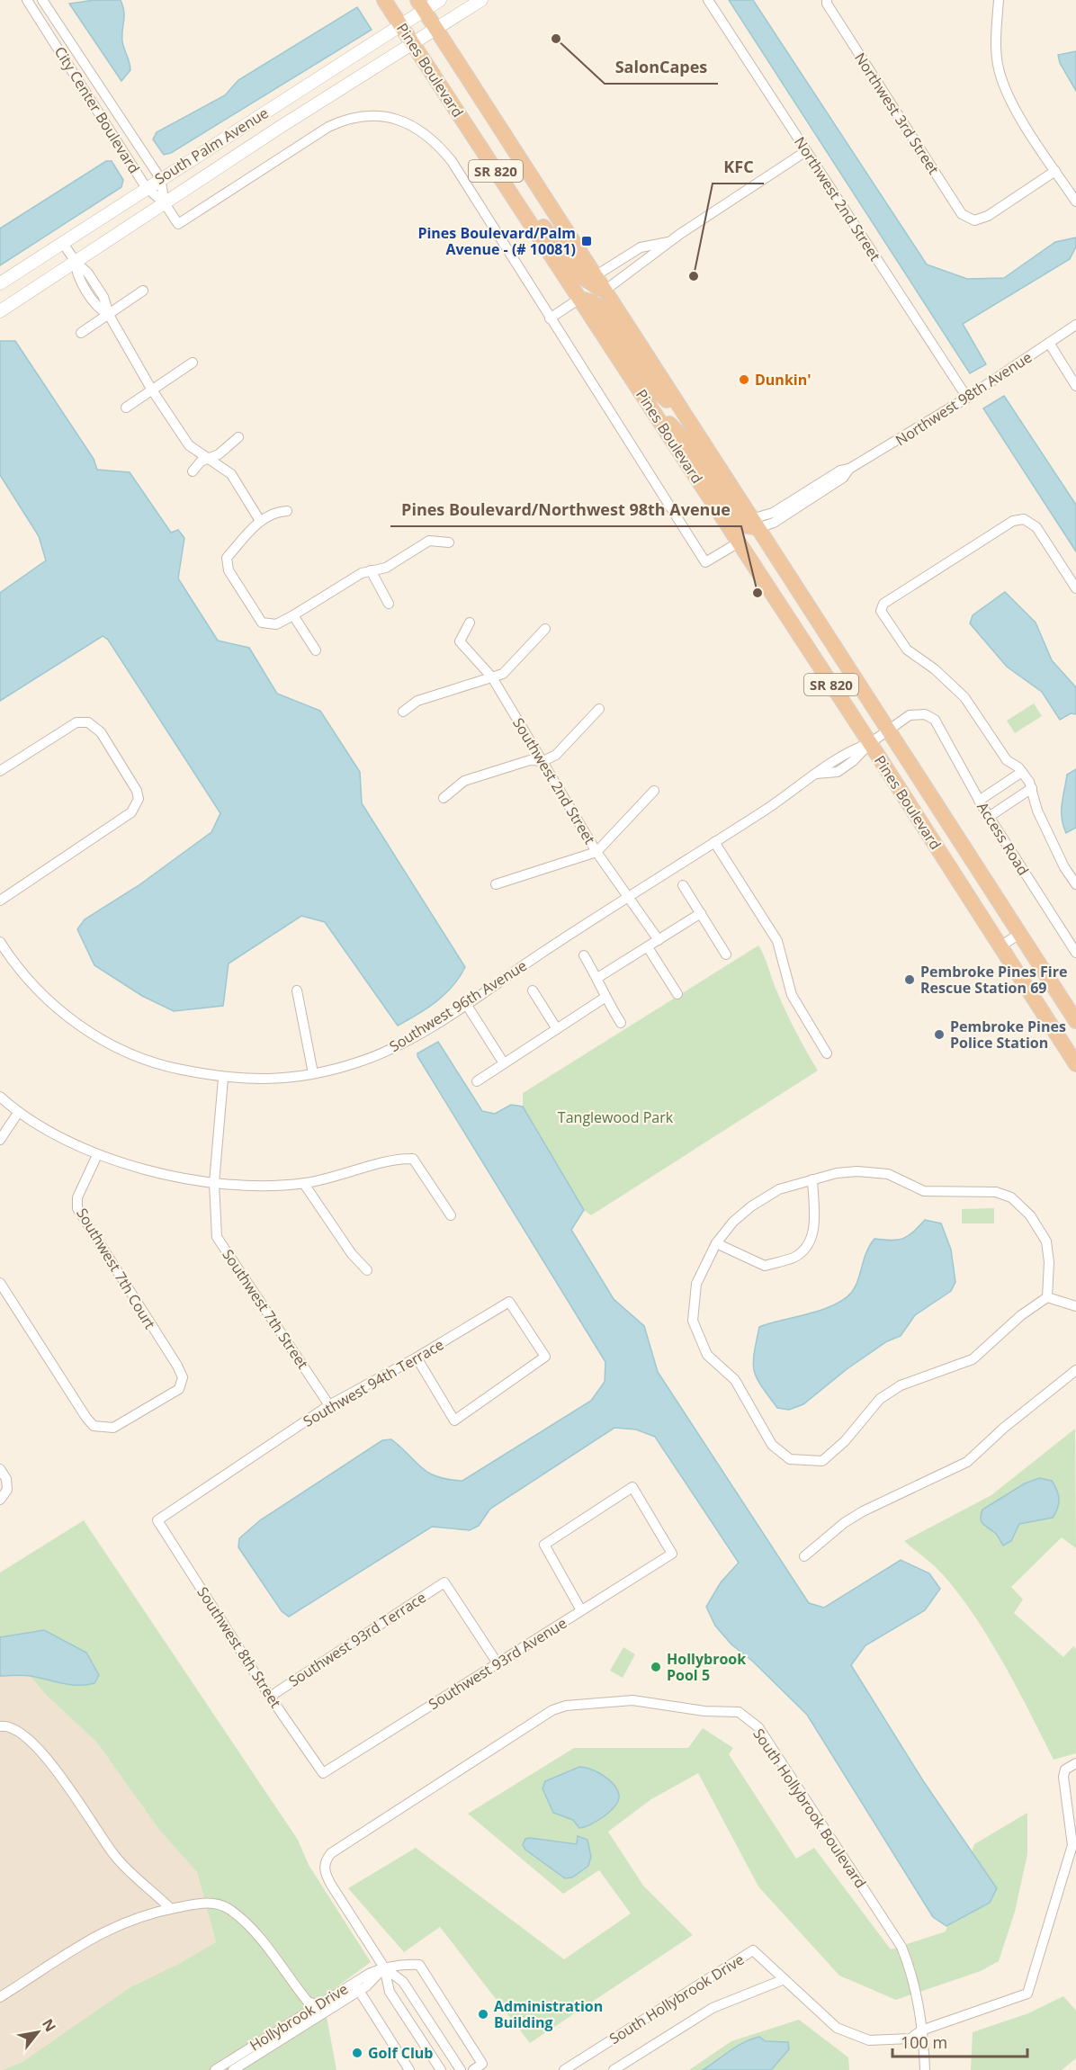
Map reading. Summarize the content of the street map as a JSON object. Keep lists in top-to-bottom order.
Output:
{
  "streets": {
    "highway": ["Pines Boulevard", "SR 820"],
    "main road": ["South Palm Avenue"],
    "street": [
      "City Center Boulevard",
      "Northwest 3rd Street",
      "Northwest 2nd Street",
      "Northwest 98th Avenue",
      "Southwest 2nd Street",
      "Access Road",
      "Southwest 96th Avenue",
      "Southwest 7th Court",
      "Southwest 7th Street",
      "Southwest 94th Terrace",
      "Southwest 93rd Terrace",
      "Southwest 8th Street",
      "Southwest 93rd Avenue",
      "South Hollybrook Boulevard",
      "South Hollybrook Drive",
      "Hollybrook Drive"
    ]
  },
  "crossings": [
    ["Pines Boulevard", "South Palm Avenue"],
    ["Pines Boulevard", "Northwest 98th Avenue"],
    ["Pines Boulevard", "Southwest 96th Avenue"],
    ["City Center Boulevard", "South Palm Avenue"],
    ["Northwest 2nd Street", "Northwest 98th Avenue"],
    ["Southwest 2nd Street", "Southwest 96th Avenue"],
    ["Access Road", "Southwest 96th Avenue"],
    ["Southwest 96th Avenue", "Southwest 7th Street"],
    ["Southwest 7th Street", "Southwest 94th Terrace"],
    ["Southwest 94th Terrace", "Southwest 8th Street"],
    ["Southwest 93rd Terrace", "Southwest 8th Street"],
    ["Southwest 93rd Terrace", "Southwest 93rd Avenue"],
    ["Southwest 8th Street", "Southwest 93rd Avenue"],
    ["South Hollybrook Boulevard", "South Hollybrook Drive"],
    ["South Hollybrook Boulevard", "Hollybrook Drive"]
  ],
  "parks": ["Tanglewood Park"],
  "places": {
    "other": [
      "SalonCapes",
      "KFC",
      "Dunkin'",
      "Pines Boulevard/Northwest 98th Avenue",
      "Pembroke Pines Fire Rescue Station 69",
      "Pembroke Pines Police Station",
      "Hollybrook Pool 5",
      "Administration Building",
      "Golf Club"
    ],
    "transit": ["Pines Boulevard/Palm Avenue - (# 10081)"]
  },
  "scale_bar": "100 m",
  "north": "top right"
}
